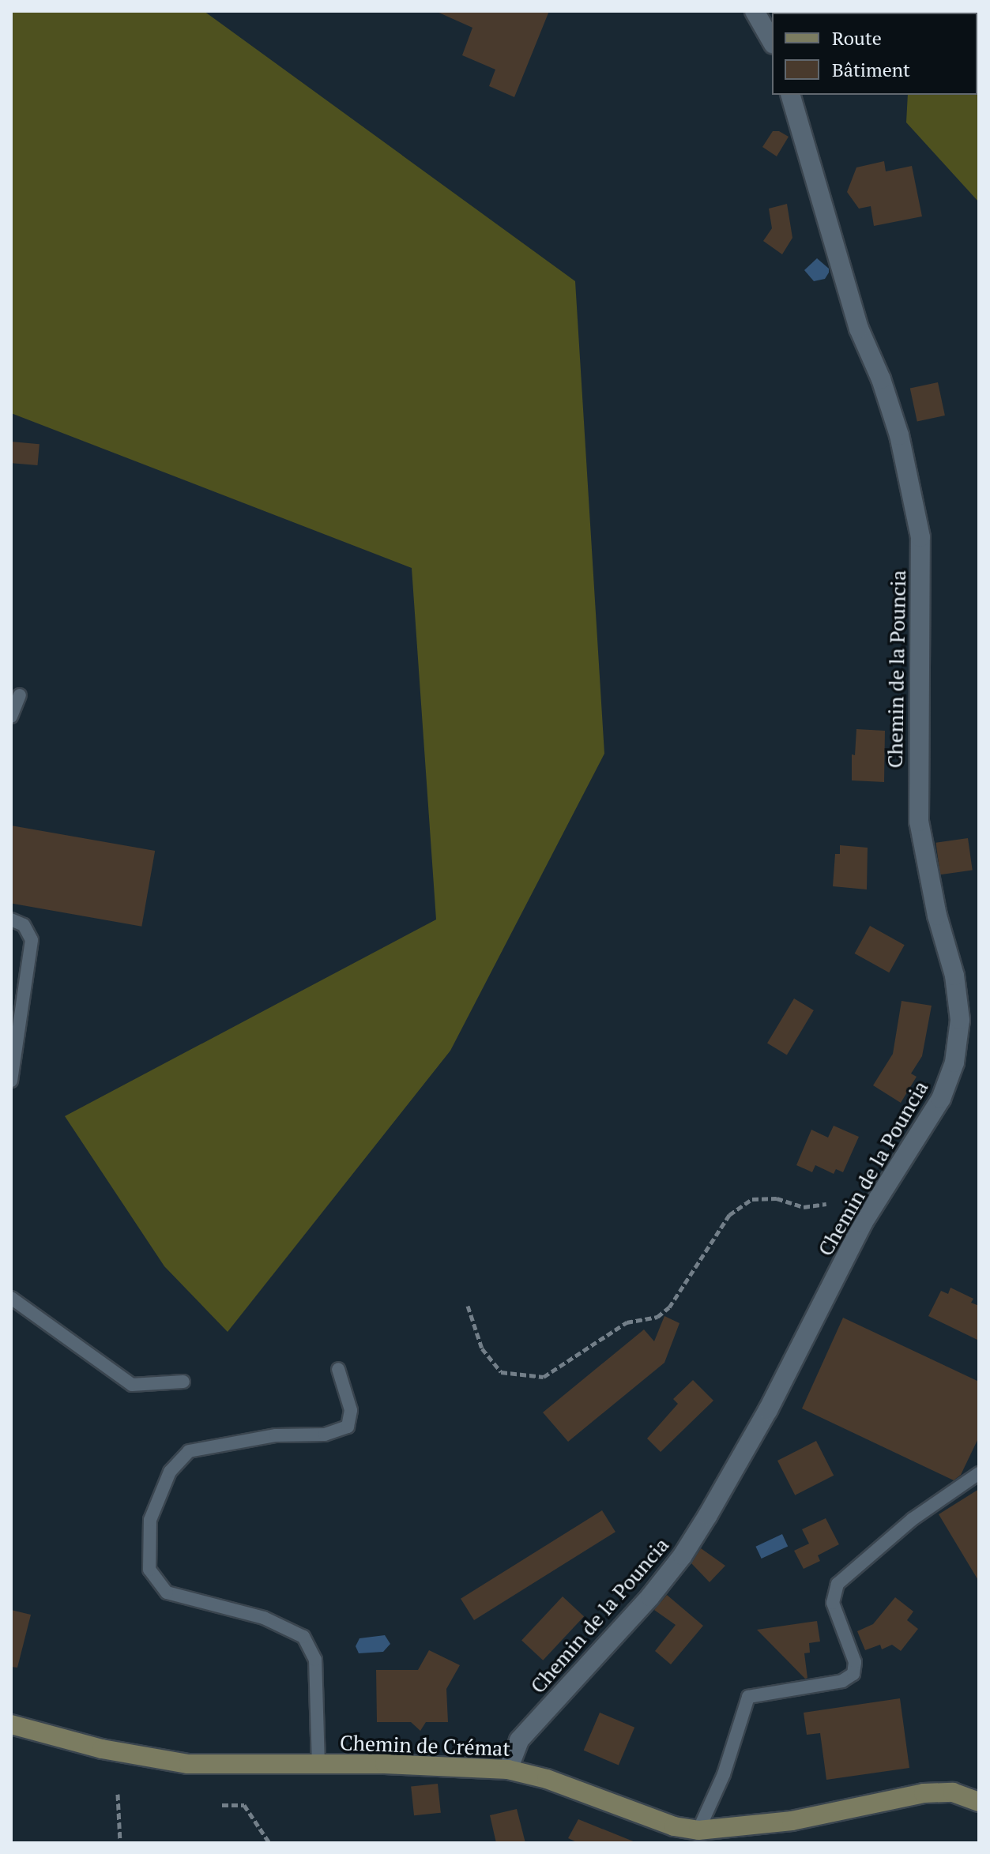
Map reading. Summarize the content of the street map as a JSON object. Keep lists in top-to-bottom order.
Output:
{
  "streets": {
    "street": ["Chemin de la Pouncia", "Chemin de Crémat"]
  },
  "crossings": [
    ["Chemin de la Pouncia", "Chemin de Crémat"]
  ],
  "legend": ["Route", "Bâtiment"]
}
